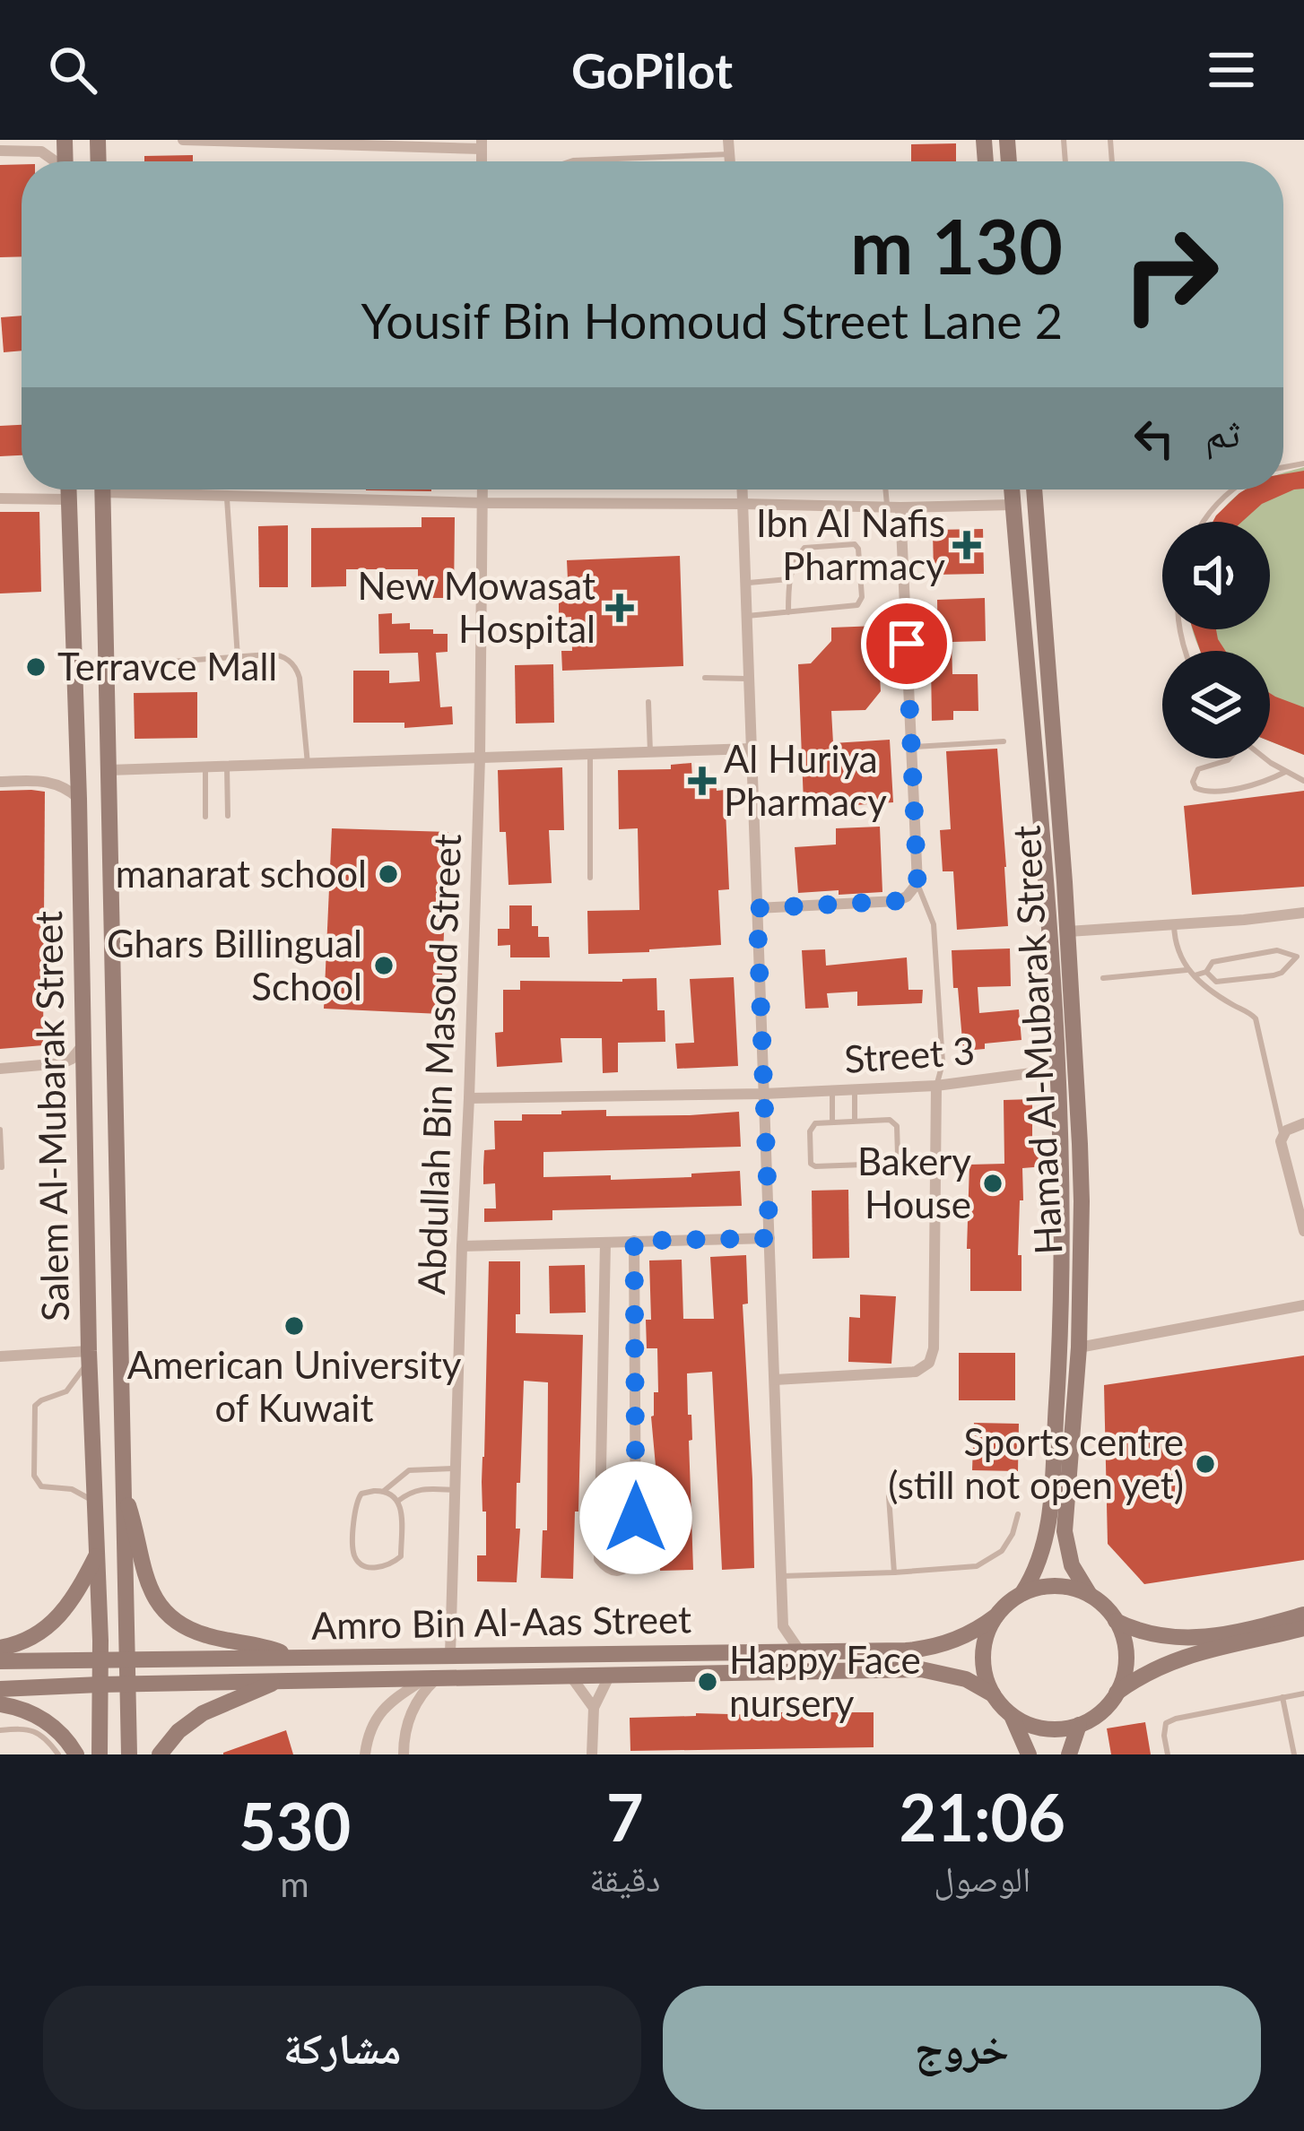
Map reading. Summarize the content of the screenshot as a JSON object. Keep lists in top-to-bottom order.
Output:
{
  "streets": {
    "main road": ["Hamad Al-Mubarak Street", "Salem Al-Mubarak Street", "Amro Bin Al-Aas Street"],
    "street": ["Street 3", "Abdullah Bin Masoud Street"]
  },
  "crossings": [
    ["Hamad Al-Mubarak Street", "Street 3"],
    ["Hamad Al-Mubarak Street", "Amro Bin Al-Aas Street"],
    ["Street 3", "Abdullah Bin Masoud Street"],
    ["Abdullah Bin Masoud Street", "Amro Bin Al-Aas Street"],
    ["Salem Al-Mubarak Street", "Amro Bin Al-Aas Street"]
  ],
  "places": {
    "health": ["Ibn Al Nafis Pharmacy", "New Mowasat Hospital", "Al Huriya Pharmacy"],
    "other": [
      "Terravce Mall",
      "manarat school",
      "Ghars Billingual School",
      "Bakery House",
      "American University of Kuwait",
      "Sports centre (still not open yet)",
      "Happy Face nursery"
    ]
  },
  "page": {
    "header": "GoPilot",
    "turn": ["130 m", "Yousif Bin Homoud Street Lane 2"],
    "then": "ثم",
    "eta": [
      "21:06",
      "الوصول",
      "7",
      "دقيقة",
      "530",
      "m"
    ],
    "buttons": ["خروج", "مشاركة"]
  }
}
